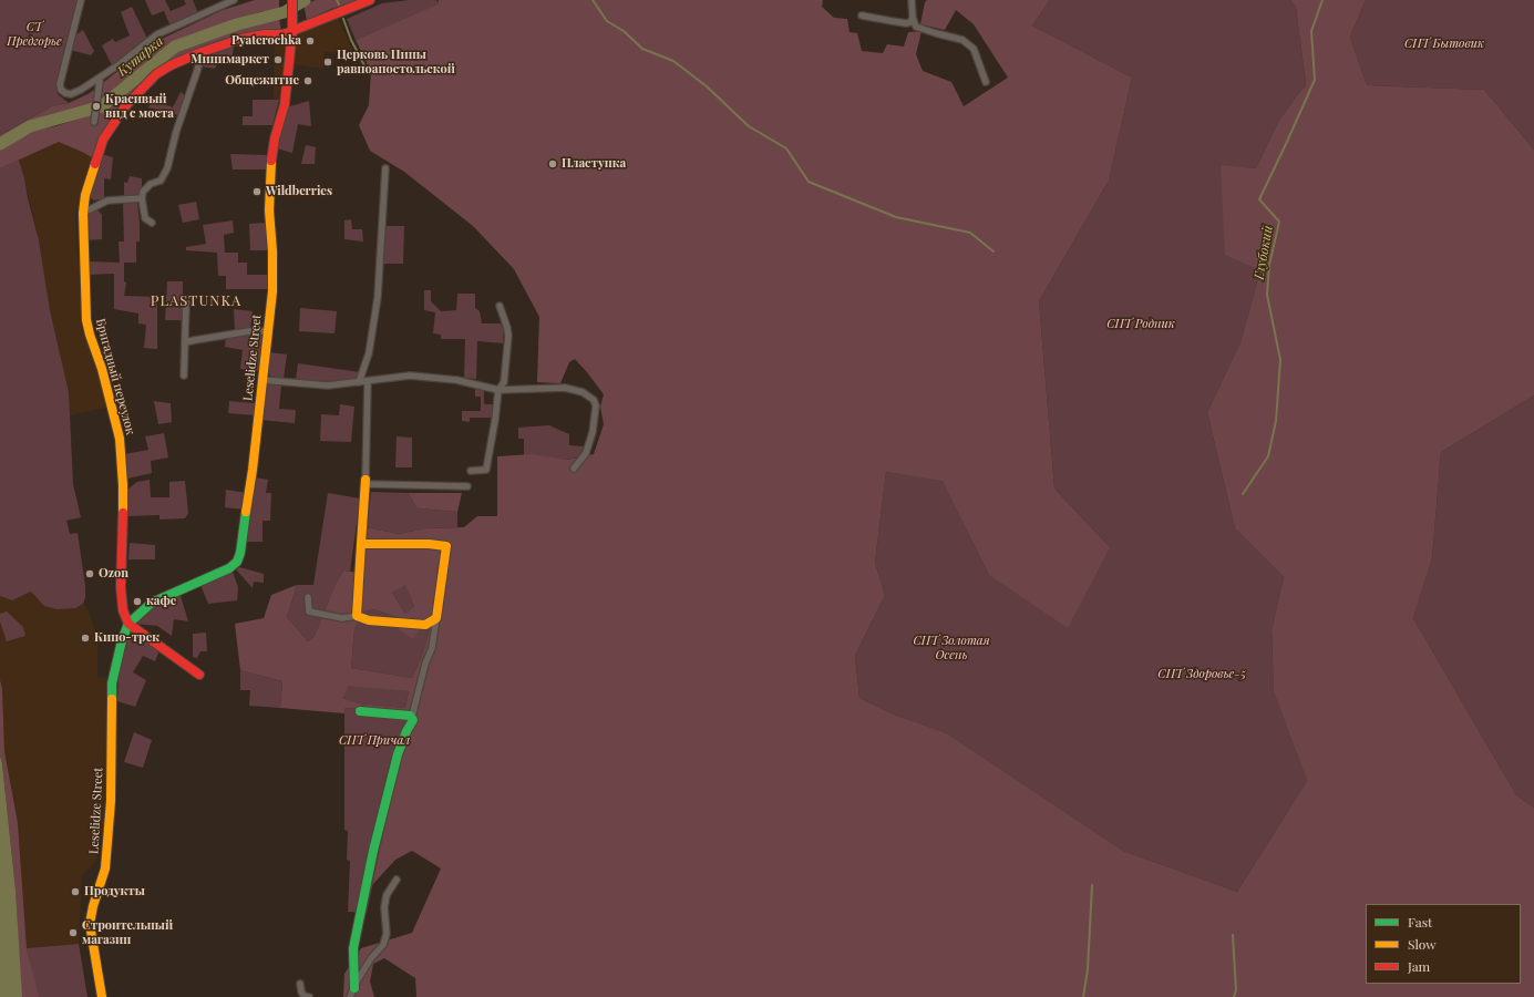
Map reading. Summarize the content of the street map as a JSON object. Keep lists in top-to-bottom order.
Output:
{
  "streets": {
    "street": ["Leselidze Street", "Бригадный переулок"]
  },
  "crossings": [
    ["Leselidze Street", "Бригадный переулок"]
  ],
  "districts": ["PLASTUNKA"],
  "water": ["Кутарка", "Глубокий"],
  "parks": [
    "СТ Предгорье",
    "СНТ Бытовик",
    "СНТ Родник",
    "СНТ Золотая Осень",
    "СНТ Здоровье-5",
    "СНТ Причал"
  ],
  "places": [
    "Pyaterochka",
    "Минимаркет",
    "Церковь Нины равноапостольской",
    "Общежитие",
    "Красивый вид с моста",
    "Пластунка",
    "Wildberries",
    "Ozon",
    "кафе",
    "Кино-трек",
    "Продукты",
    "Строительный магазин"
  ],
  "legend": ["Fast", "Slow", "Jam"]
}
